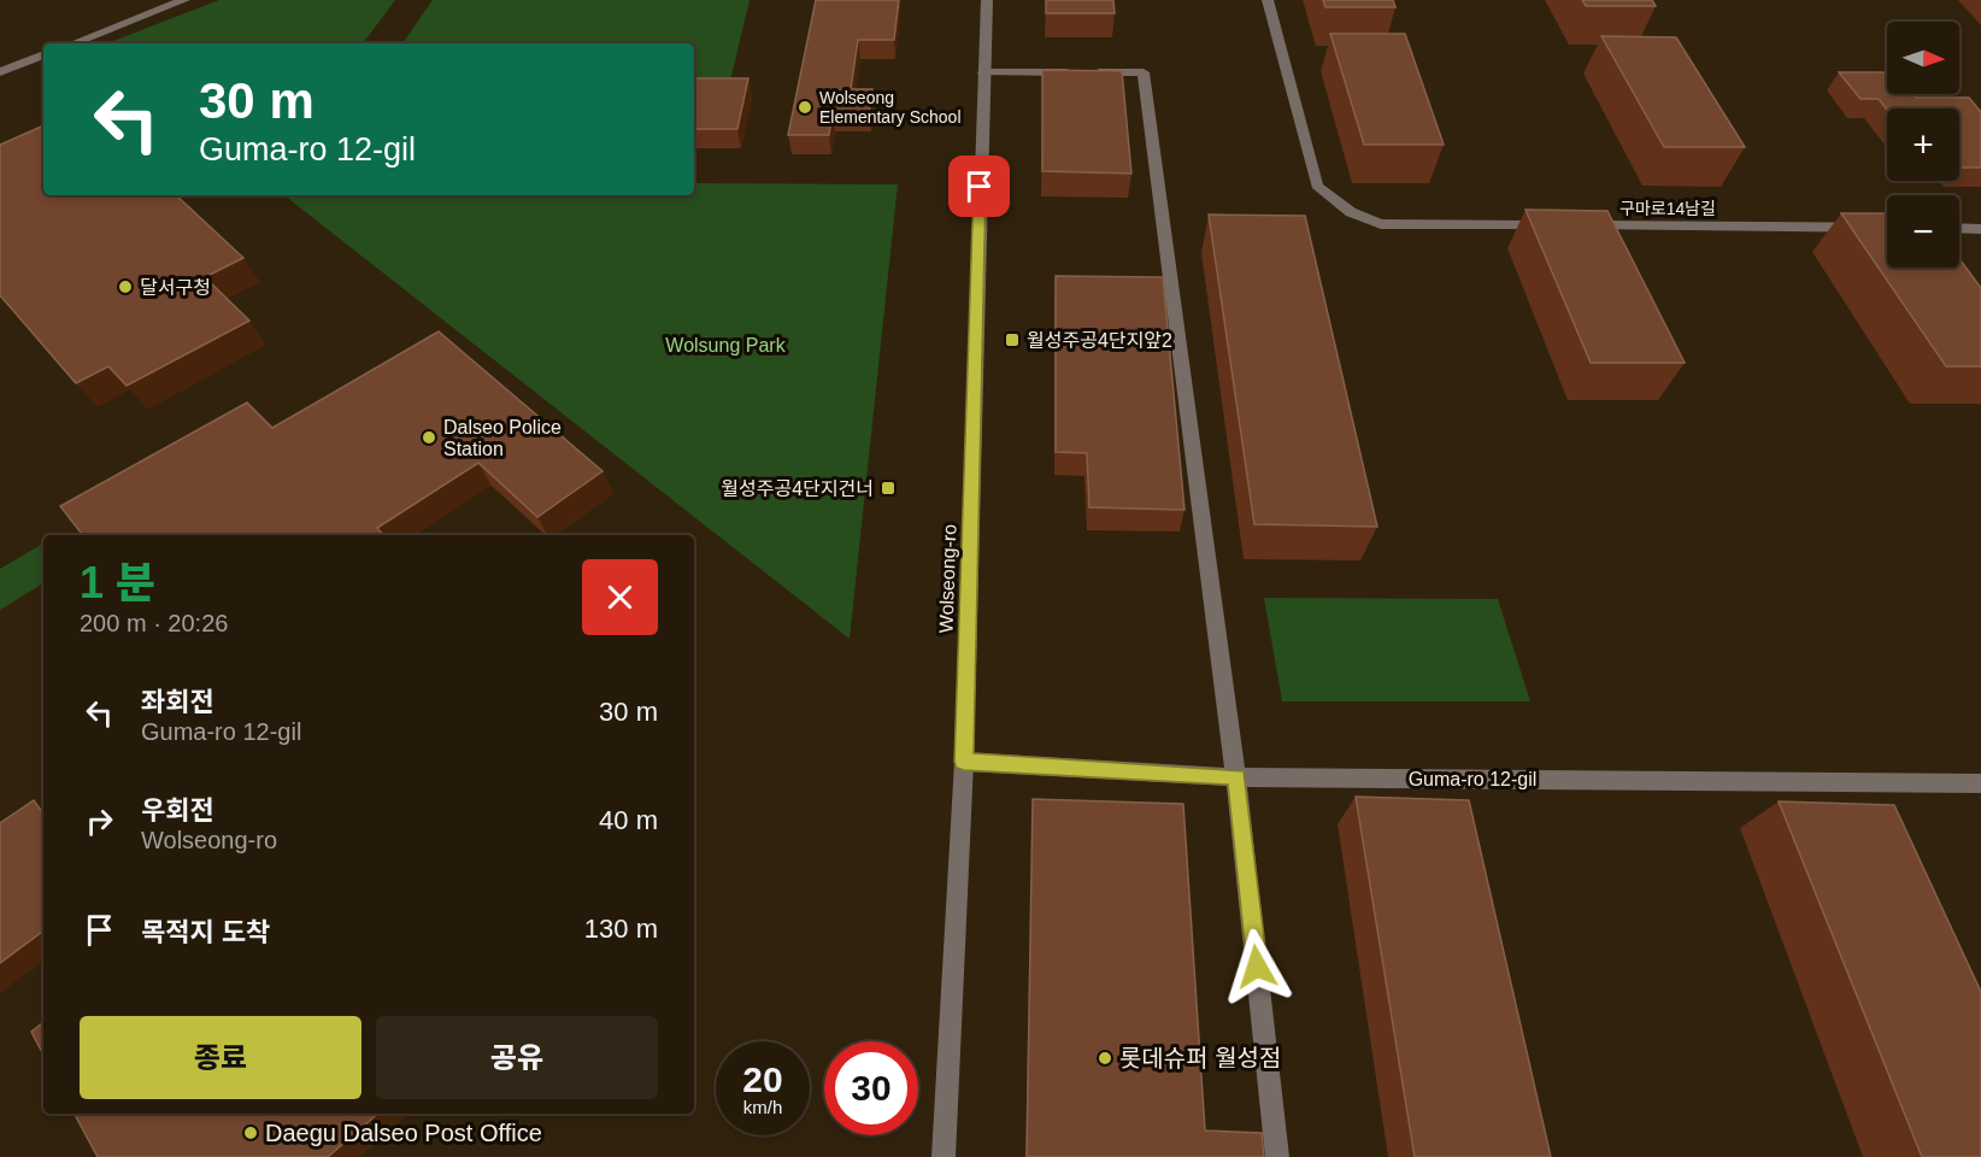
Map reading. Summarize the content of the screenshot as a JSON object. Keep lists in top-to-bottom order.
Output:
{
  "streets": {
    "street": ["구마로14남길", "Wolseong-ro", "Guma-ro 12-gil"]
  },
  "crossings": [
    ["Wolseong-ro", "Guma-ro 12-gil"]
  ],
  "parks": ["Wolsung Park"],
  "places": {
    "other": [
      "Wolseong Elementary School",
      "달서구청",
      "Dalseo Police Station",
      "롯데슈퍼 월성점",
      "Daegu Dalseo Post Office"
    ],
    "transit": ["월성주공4단지앞2", "월성주공4단지건너"]
  },
  "north": "right",
  "page": {
    "map_buttons": ["+", "−"],
    "turn": ["30 m", "Guma-ro 12-gil"],
    "heading": ["1 분", "200 m · 20:26"],
    "list": [
      {
        "name": "좌회전",
        "note": "Guma-ro 12-gil",
        "value": "30 m"
      },
      {
        "name": "우회전",
        "note": "Wolseong-ro",
        "value": "40 m"
      },
      {
        "name": "목적지 도착",
        "value": "130 m"
      }
    ],
    "buttons": ["종료", "공유"],
    "speed": "20 km/h",
    "limit": "30"
  }
}
